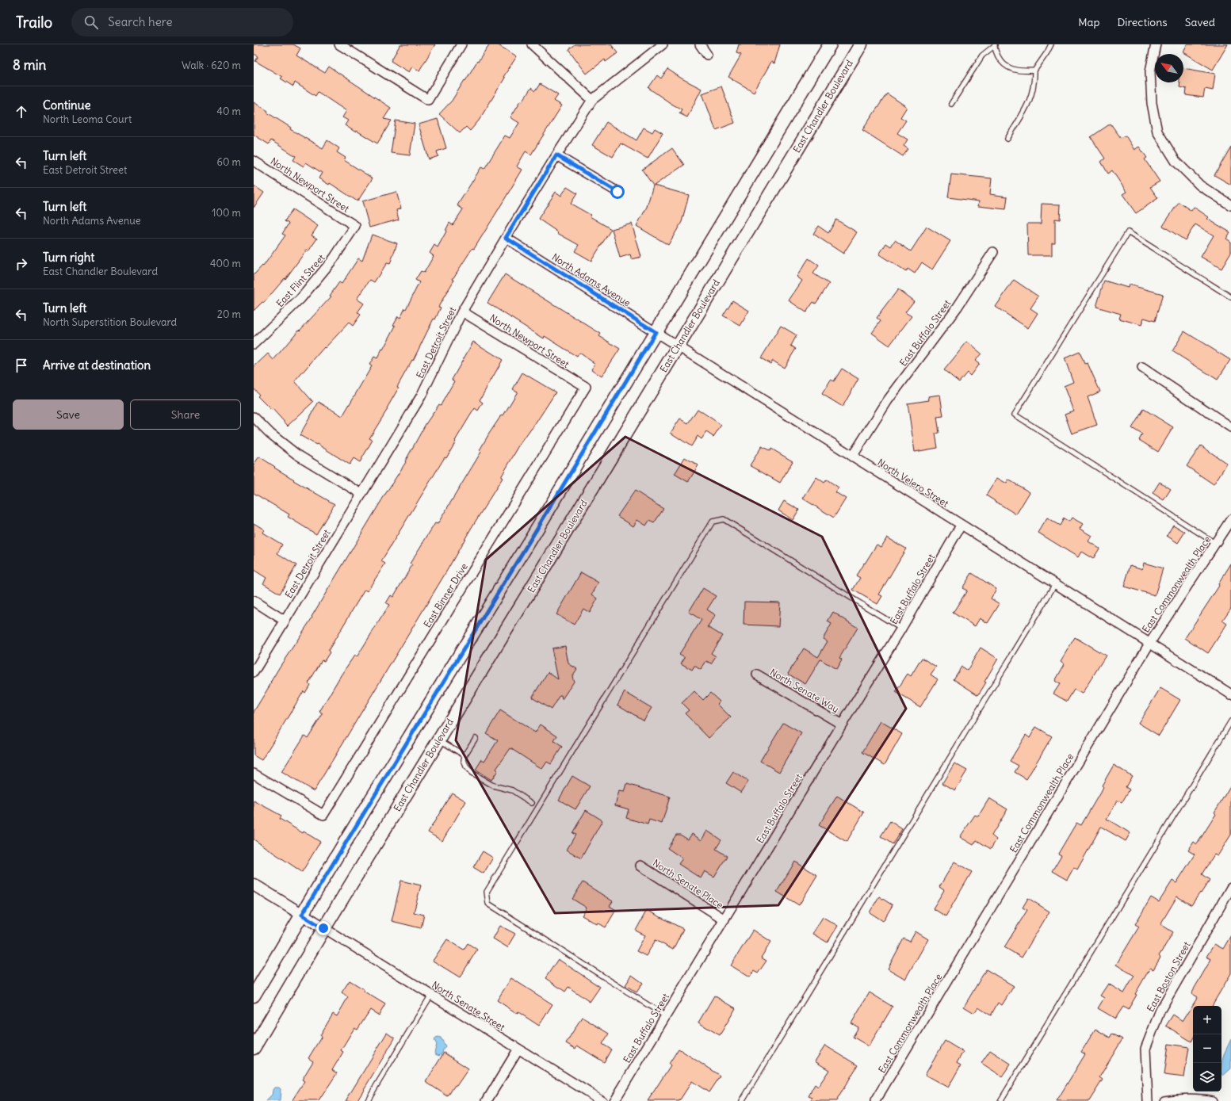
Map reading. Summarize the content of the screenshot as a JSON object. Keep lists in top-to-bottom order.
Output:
{
  "streets": {
    "main road": ["East Chandler Boulevard"],
    "street": [
      "North Newport Street",
      "North Adams Avenue",
      "East Flint Street",
      "East Buffalo Street",
      "East Detroit Street",
      "North Velero Street",
      "East Commonwealth Place",
      "East Binner Drive",
      "North Senate Way",
      "North Senate Place",
      "East Boston Street",
      "North Senate Street"
    ]
  },
  "crossings": [
    ["East Chandler Boulevard", "North Velero Street"],
    ["East Chandler Boulevard", "North Senate Street"],
    ["North Newport Street", "East Flint Street"],
    ["North Newport Street", "East Detroit Street"],
    ["North Newport Street", "East Binner Drive"],
    ["North Adams Avenue", "East Detroit Street"],
    ["North Adams Avenue", "North Velero Street"],
    ["East Buffalo Street", "North Velero Street"],
    ["East Buffalo Street", "North Senate Way"],
    ["East Buffalo Street", "North Senate Place"],
    ["North Velero Street", "East Commonwealth Place"]
  ],
  "north": "top left",
  "page": {
    "header": "Trailo",
    "search": "Search here",
    "nav": ["Map", "Directions", "Saved"],
    "heading": ["8 min", "Walk · 620 m"],
    "list": [
      ["Continue", "North Leoma Court", "40 m"],
      ["Turn left", "East Detroit Street", "60 m"],
      ["Turn left", "North Adams Avenue", "100 m"],
      ["Turn right", "East Chandler Boulevard", "400 m"],
      ["Turn left", "North Superstition Boulevard", "20 m"],
      "Arrive at destination"
    ],
    "buttons": ["Save", "Share"],
    "map_buttons": ["+", "−"]
  }
}
